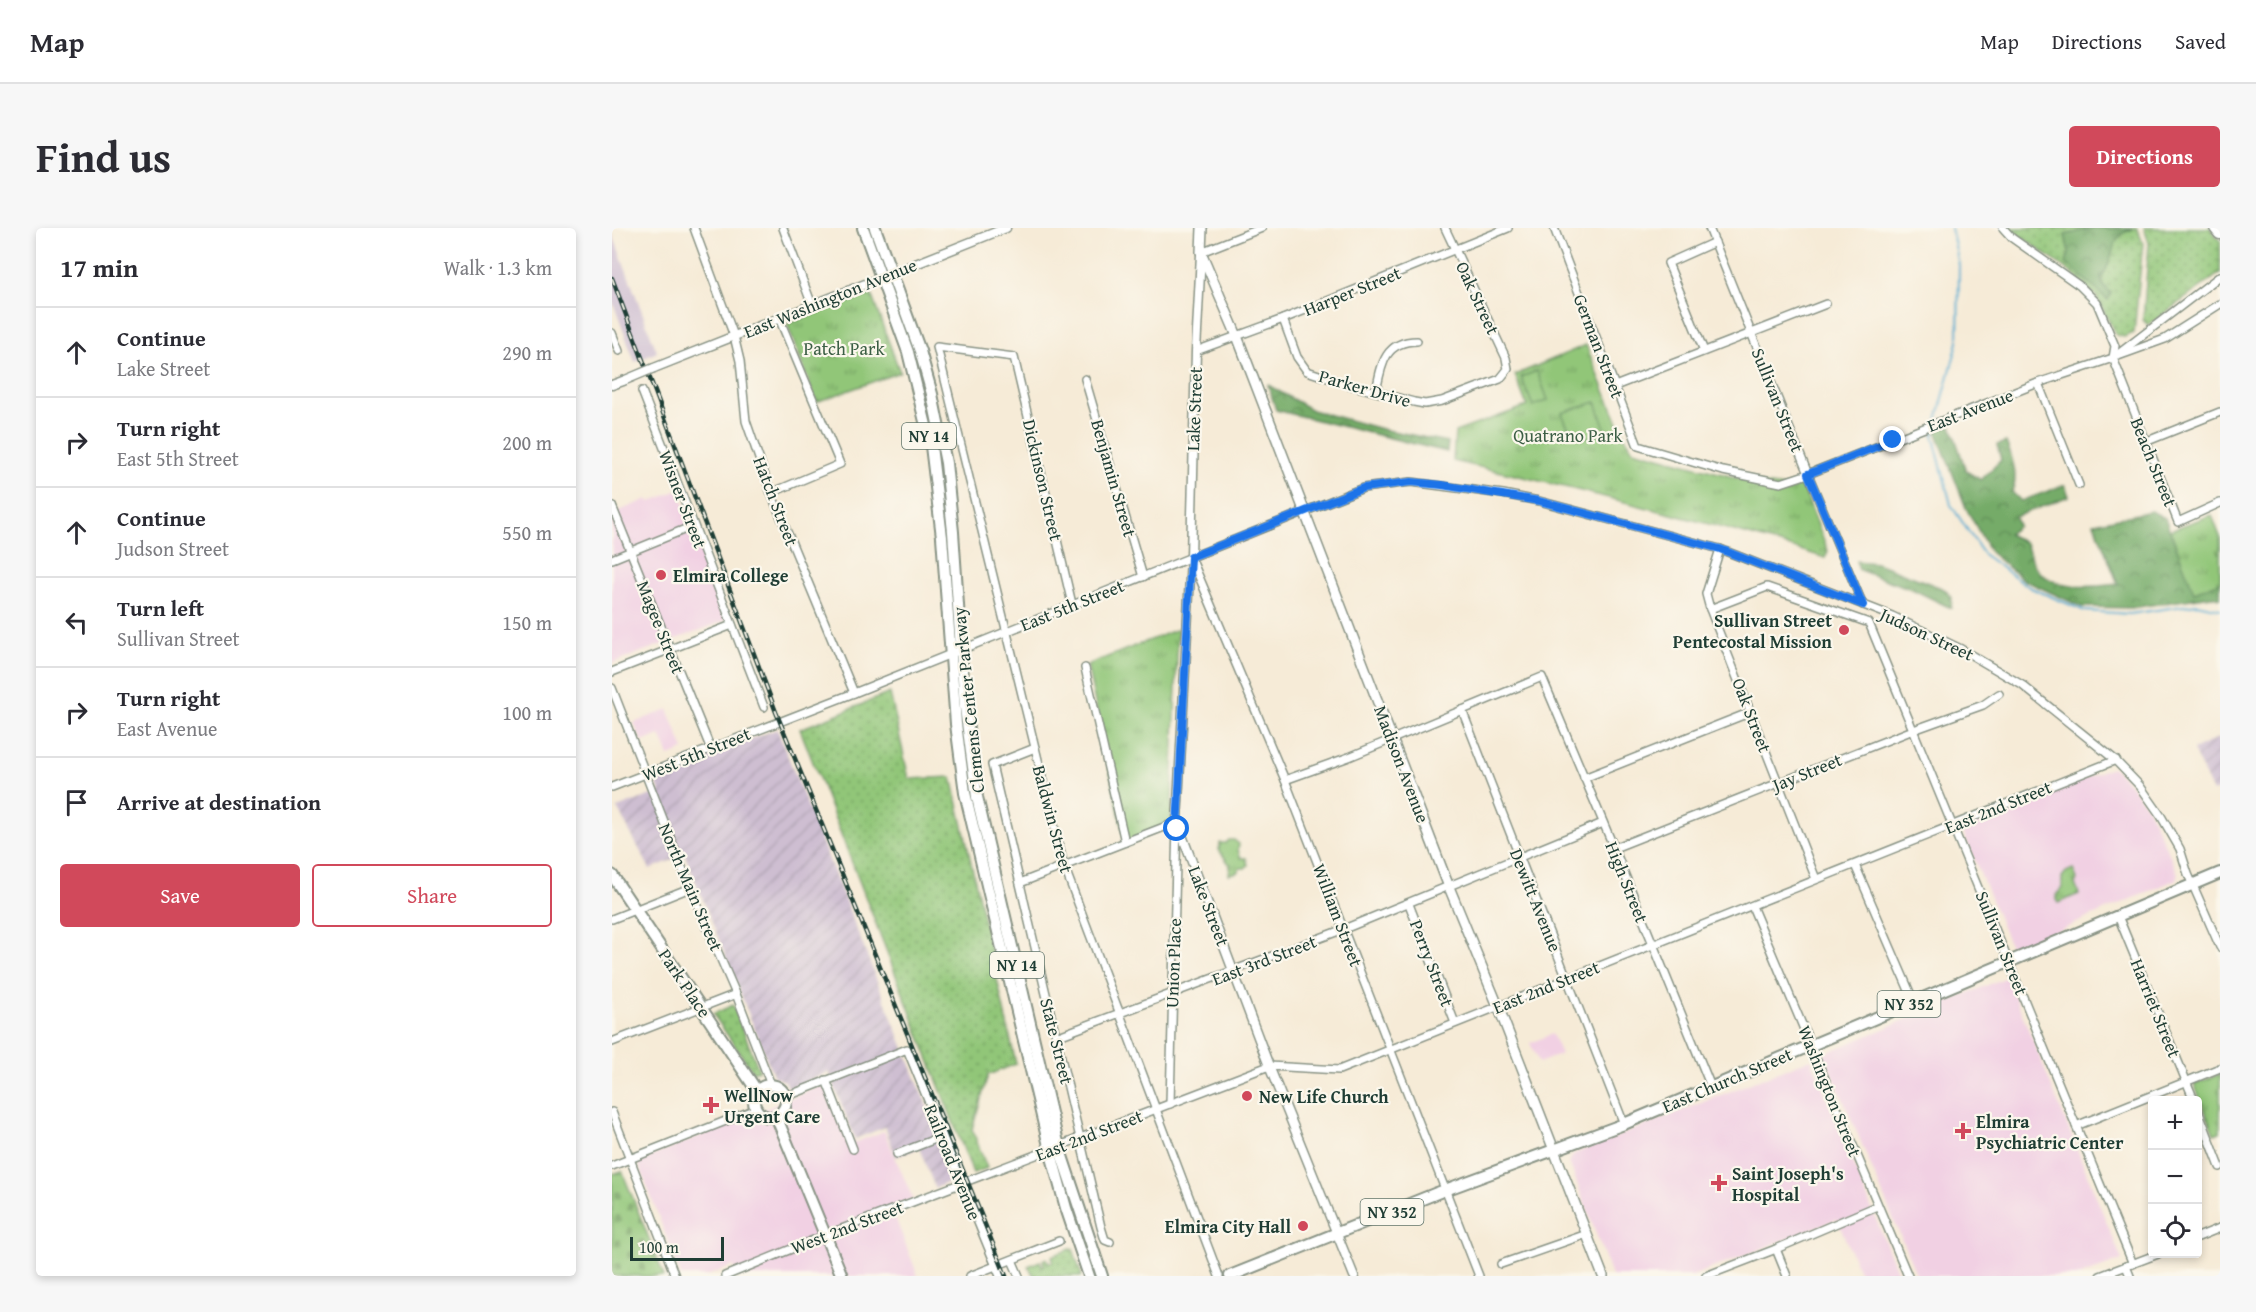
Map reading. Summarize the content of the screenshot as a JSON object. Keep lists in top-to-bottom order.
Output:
{
  "streets": {
    "main road": [
      "Lake Street",
      "NY 14",
      "Clemens Center Parkway",
      "Madison Avenue",
      "Park Place",
      "NY 352",
      "East Church Street"
    ],
    "street": [
      "Harper Street",
      "East Washington Avenue",
      "Oak Street",
      "German Street",
      "Parker Drive",
      "Sullivan Street",
      "East Avenue",
      "Beach Street",
      "Benjamin Street",
      "Dickinson Street",
      "Wisner Street",
      "Hatch Street",
      "East 5th Street",
      "Magee Street",
      "Judson Street",
      "West 5th Street",
      "Jay Street",
      "East 2nd Street",
      "Baldwin Street",
      "High Street",
      "North Main Street",
      "Dewitt Avenue",
      "William Street",
      "East 3rd Street",
      "Union Place",
      "Perry Street",
      "Harriet Street",
      "State Street",
      "Washington Street",
      "Railroad Avenue",
      "West 2nd Street"
    ]
  },
  "crossings": [
    ["Harper Street", "Oak Street"],
    ["Harper Street", "Parker Drive"],
    ["Harper Street", "Lake Street"],
    ["Harper Street", "Madison Avenue"],
    ["East Washington Avenue", "Hatch Street"],
    ["East Washington Avenue", "Clemens Center Parkway"],
    ["Oak Street", "Parker Drive"],
    ["Oak Street", "Sullivan Street"],
    ["Oak Street", "Judson Street"],
    ["Oak Street", "Jay Street"],
    ["Oak Street", "East 2nd Street"],
    ["German Street", "East Avenue"],
    ["Sullivan Street", "East Avenue"],
    ["Sullivan Street", "Judson Street"],
    ["Sullivan Street", "Jay Street"],
    ["Sullivan Street", "East 2nd Street"],
    ["Sullivan Street", "East Church Street"],
    ["Lake Street", "East 5th Street"],
    ["Lake Street", "Madison Avenue"],
    ["Lake Street", "East 2nd Street"],
    ["Lake Street", "William Street"],
    ["Lake Street", "East 3rd Street"],
    ["Lake Street", "Union Place"],
    ["Lake Street", "East Church Street"],
    ["East Avenue", "Beach Street"],
    ["Benjamin Street", "East 5th Street"],
    ["Dickinson Street", "East 5th Street"],
    ["Dickinson Street", "Baldwin Street"],
    ["Hatch Street", "East 5th Street"],
    ["East 5th Street", "Judson Street"],
    ["East 5th Street", "Clemens Center Parkway"],
    ["East 5th Street", "West 5th Street"],
    ["East 5th Street", "Madison Avenue"],
    ["East 5th Street", "Baldwin Street"],
    ["East 5th Street", "William Street"],
    ["Magee Street", "West 5th Street"],
    ["Judson Street", "East 2nd Street"],
    ["Judson Street", "East Church Street"],
    ["Clemens Center Parkway", "East 2nd Street"],
    ["West 5th Street", "North Main Street"],
    ["Madison Avenue", "East 2nd Street"],
    ["Madison Avenue", "East 3rd Street"],
    ["Madison Avenue", "East Church Street"],
    ["Jay Street", "High Street"],
    ["East 2nd Street", "Baldwin Street"],
    ["East 2nd Street", "High Street"],
    ["East 2nd Street", "Dewitt Avenue"],
    ["East 2nd Street", "William Street"],
    ["East 2nd Street", "Union Place"],
    ["East 2nd Street", "Perry Street"],
    ["East 2nd Street", "State Street"],
    ["East 2nd Street", "Washington Street"],
    ["East 2nd Street", "West 2nd Street"],
    ["Baldwin Street", "East 3rd Street"],
    ["Baldwin Street", "State Street"],
    ["High Street", "Dewitt Avenue"],
    ["High Street", "East 3rd Street"],
    ["High Street", "East Church Street"],
    ["North Main Street", "Park Place"],
    ["Dewitt Avenue", "East 3rd Street"],
    ["Dewitt Avenue", "East Church Street"],
    ["William Street", "East 3rd Street"],
    ["William Street", "East Church Street"],
    ["East 3rd Street", "Union Place"],
    ["East 3rd Street", "Perry Street"],
    ["East 3rd Street", "State Street"],
    ["Harriet Street", "East Church Street"],
    ["East Church Street", "Washington Street"],
    ["Railroad Avenue", "West 2nd Street"]
  ],
  "parks": ["Patch Park", "Quatrano Park"],
  "places": {
    "other": [
      "Elmira College",
      "Sullivan Street Pentecostal Mission",
      "New Life Church",
      "Elmira City Hall"
    ],
    "health": ["WellNow Urgent Care", "Elmira Psychiatric Center", "Saint Joseph's Hospital"]
  },
  "scale_bar": "100 m",
  "page": {
    "header": "Map",
    "nav": ["Map", "Directions", "Saved"],
    "title": "Find us",
    "buttons": [
      "Directions",
      ["Save", "Share"]
    ],
    "heading": ["17 min", "Walk · 1.3 km"],
    "list": [
      ["Continue", "Lake Street", "290 m"],
      ["Turn right", "East 5th Street", "200 m"],
      ["Continue", "Judson Street", "550 m"],
      ["Turn left", "Sullivan Street", "150 m"],
      ["Turn right", "East Avenue", "100 m"],
      "Arrive at destination"
    ],
    "map_buttons": ["+", "−"],
    "scale": "100 m"
  }
}
